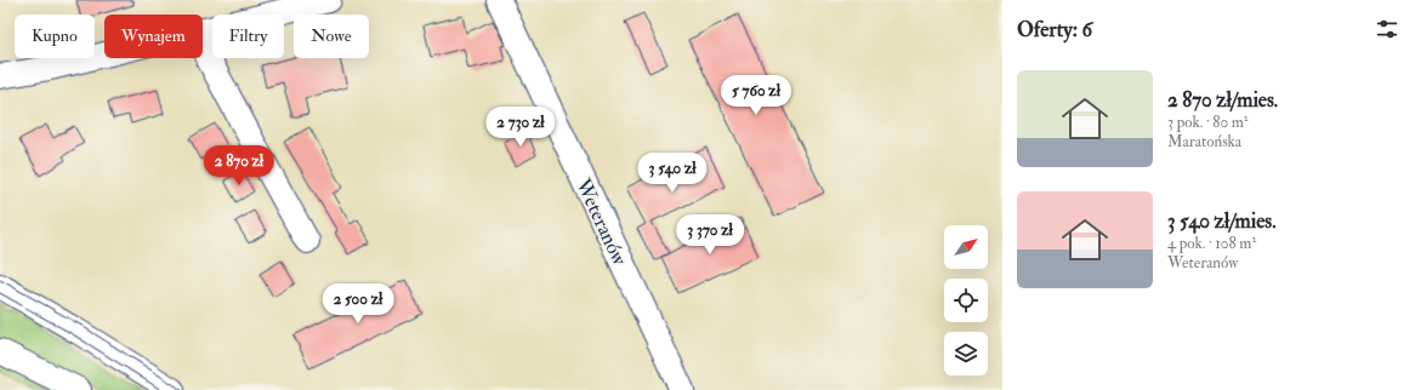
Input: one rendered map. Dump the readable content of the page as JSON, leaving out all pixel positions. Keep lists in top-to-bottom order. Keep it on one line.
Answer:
{"streets":{"street":["Weteranów"]},"north":"top right","page":{"heading":"Oferty: 6","chip":["Kupno","Wynajem","Filtry","Nowe"],"list":[{"name":"2 870 zł/mies.","note":"3 pok. · 80 m² · Maratońska"},{"name":"3 540 zł/mies.","note":"4 pok. · 108 m² · Weteranów"}],"price":["5 760 zł","2 730 zł","2 870 zł","3 540 zł","3 370 zł","2 500 zł"]}}
